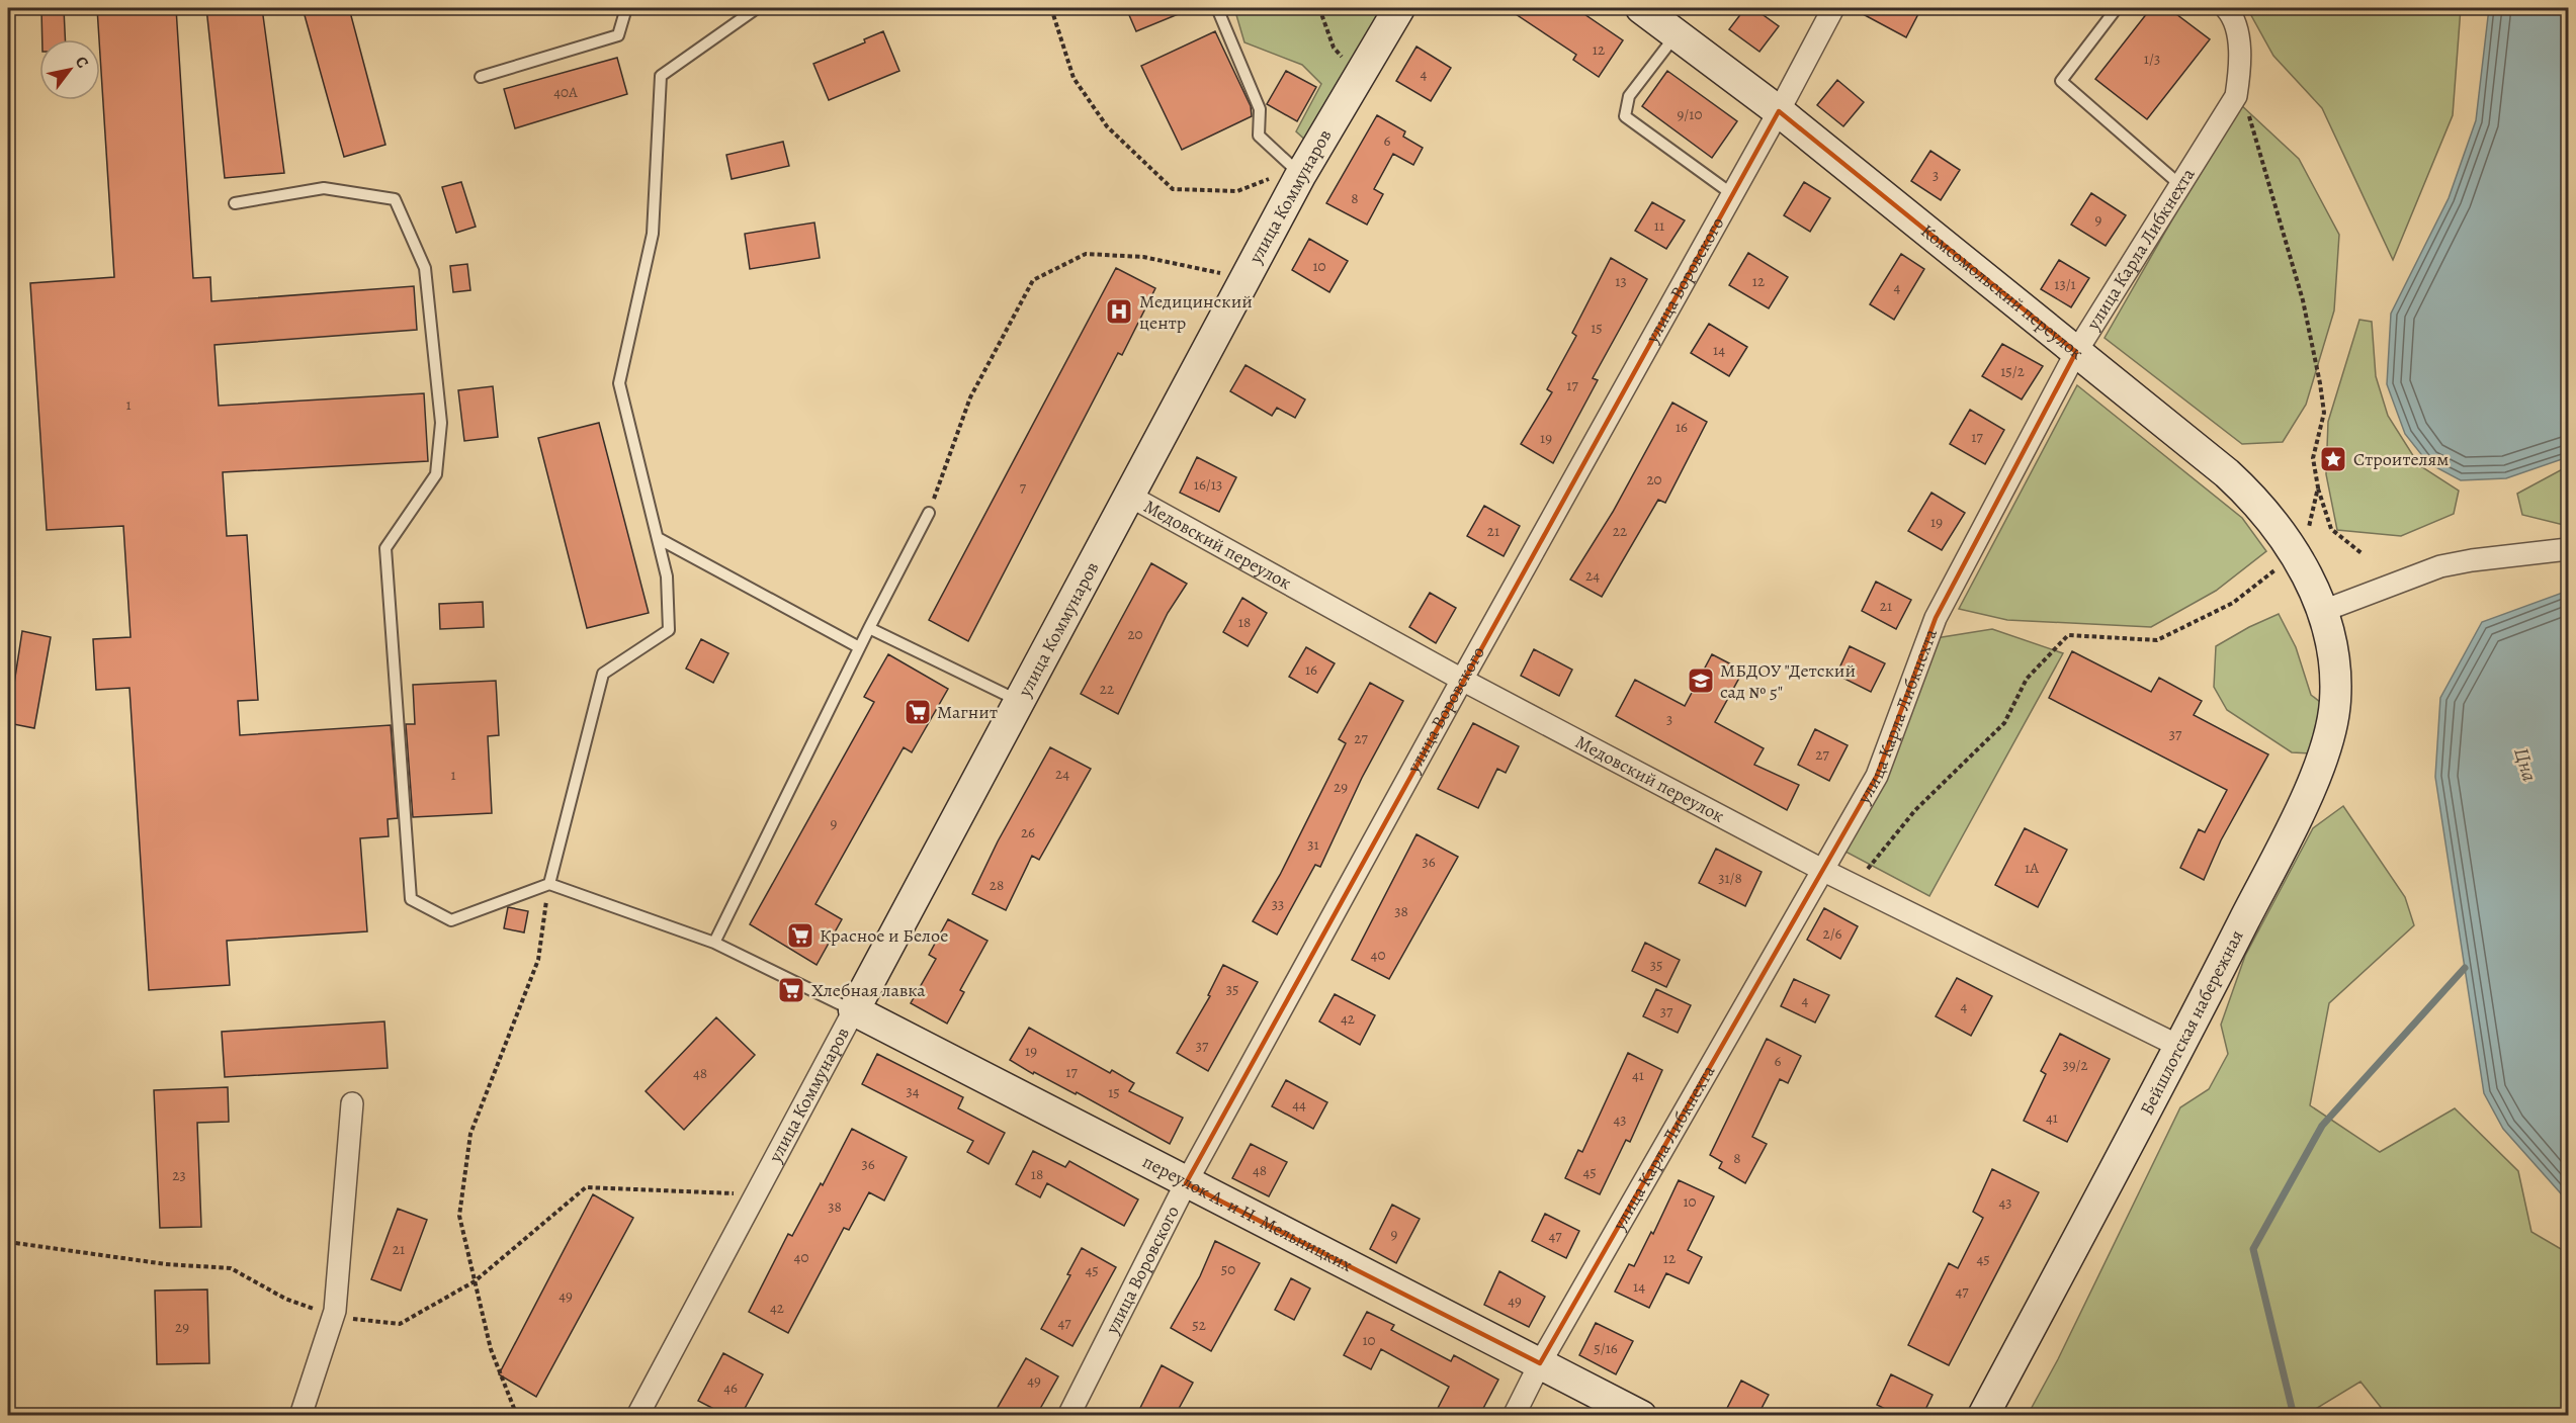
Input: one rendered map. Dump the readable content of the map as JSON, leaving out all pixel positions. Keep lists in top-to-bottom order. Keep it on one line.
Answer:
{"streets":{"street":["улица Коммунаров","улица Карла Либкнехта","улица Воровского","Комсомольский переулок","Медовский переулок","Бейшлотская набережная","переулок А. и Н. Мельницких"]},"crossings":[["улица Коммунаров","Медовский переулок"],["улица Коммунаров","переулок А. и Н. Мельницких"],["улица Карла Либкнехта","Комсомольский переулок"],["улица Карла Либкнехта","Медовский переулок"],["улица Карла Либкнехта","переулок А. и Н. Мельницких"],["улица Воровского","Комсомольский переулок"],["улица Воровского","Медовский переулок"],["улица Воровского","переулок А. и Н. Мельницких"],["Комсомольский переулок","Бейшлотская набережная"],["Медовский переулок","Бейшлотская набережная"]],"water":["Цна"],"places":{"hospital":["Медицинский центр"],"place":["Строителям"],"school or university":["МБДОУ \"Детский сад № 5\""],"supermarket":["Магнит","Красное и Белое","Хлебная лавка"]},"house_numbers":["12","1/3","4","40А","9/10","6","3","8","9","11","10","13","12","13/1","4","15","14","15/2","17","1","16","17","19","20","16/13","7","19","21","22","24","21","18","20","16","22","3","37","27","27","24","1","29","9","26","31","36","1А","31/8","28","33","38","2/6","40","35","35","4","4","37","42","37","19","6","39/2","17","48","41","34","15","44","41","43","8","36","48","45","18","23","10","43","38","9","47","21","40","12","45","50","45","14","47","49","49","42","47","52","29","10","5/16","49","46"],"north":"top right"}
